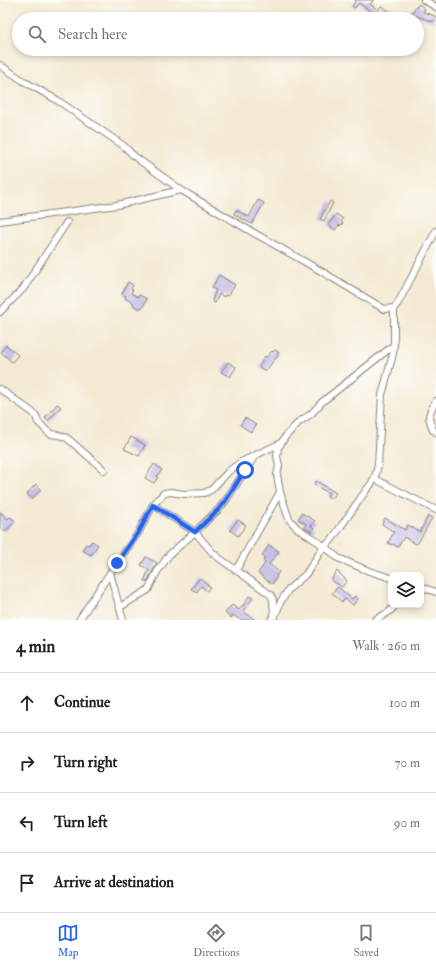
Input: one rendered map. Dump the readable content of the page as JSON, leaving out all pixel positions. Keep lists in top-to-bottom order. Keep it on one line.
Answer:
{"page":{"search":"Search here","heading":["4 min","Walk · 260 m"],"list":[["Continue","100 m"],["Turn right","70 m"],["Turn left","90 m"],"Arrive at destination"],"nav":["Map","Directions","Saved"]}}
